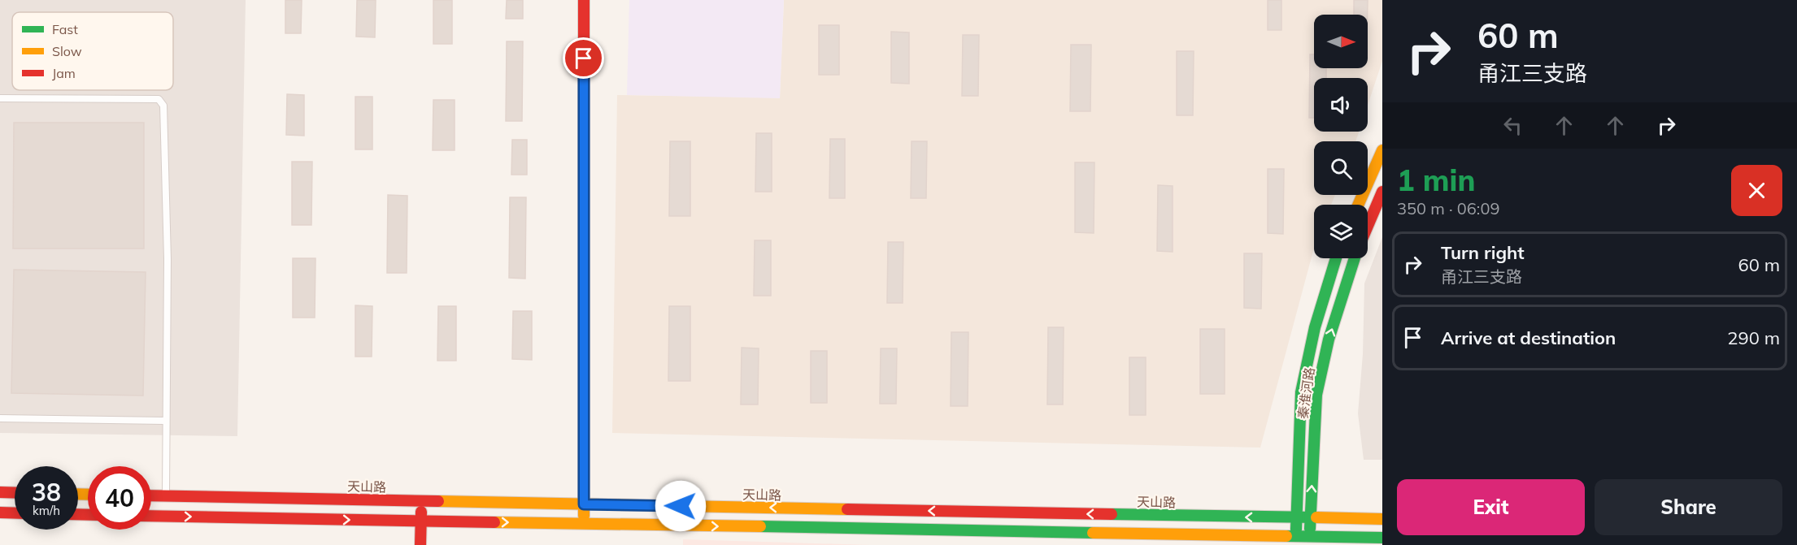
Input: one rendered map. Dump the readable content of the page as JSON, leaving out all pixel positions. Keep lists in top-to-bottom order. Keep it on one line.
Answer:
{"streets":{"street":["秦淮河路","天山路"]},"crossings":[["秦淮河路","天山路"]],"legend":["Fast","Slow","Jam"],"north":"right","page":{"turn":["60 m","甬江三支路"],"heading":["1 min","350 m · 06:09"],"list":[{"name":"Turn right","note":"甬江三支路","value":"60 m"},{"name":"Arrive at destination","value":"290 m"}],"speed":"38 km/h","limit":"40","buttons":["Exit","Share"]}}
